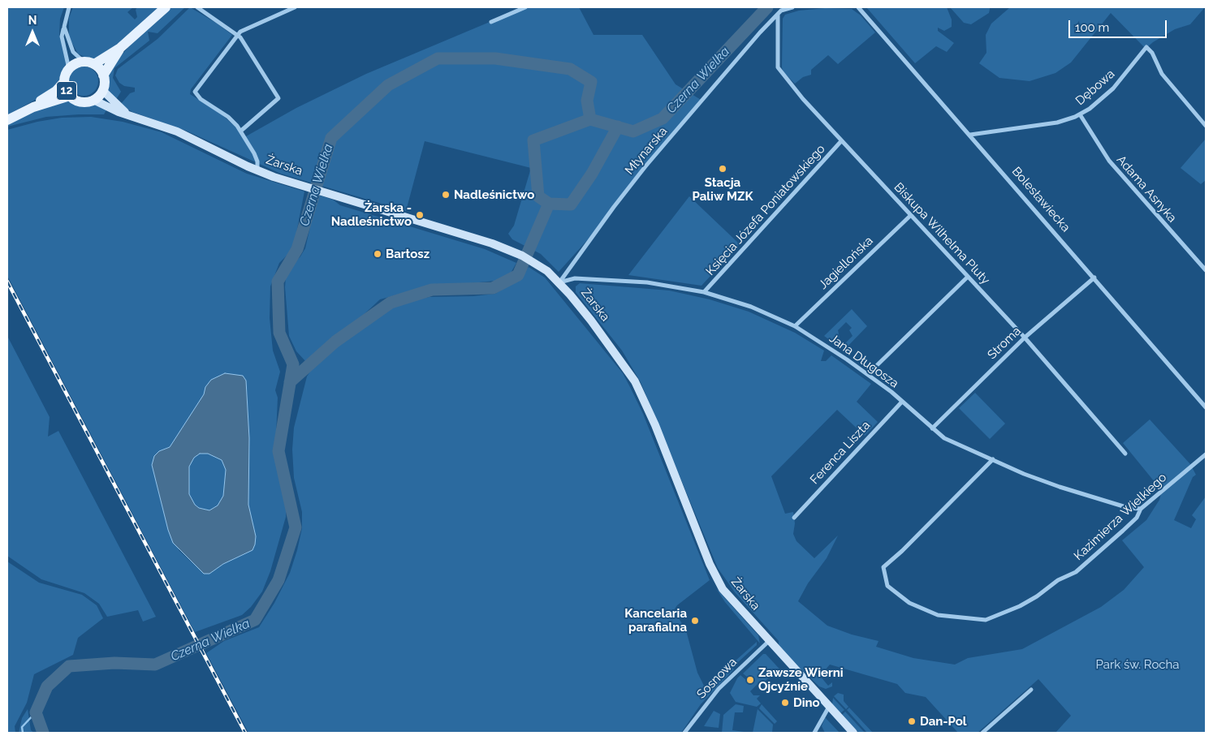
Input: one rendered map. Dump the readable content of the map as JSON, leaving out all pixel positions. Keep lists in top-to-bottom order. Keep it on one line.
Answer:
{"streets":{"main road":["12"],"street":["Dębowa","Młynarska","Żarska","Adama Asnyka","Bolesławiecka","Księcia Józefa Poniatowskiego","Biskupa Wilhelma Pluty","Jagiellońska","Stroma","Jana Długosza","Ferenca Liszta","Kazimierza Wielkiego","Sosnowa"]},"crossings":[["Dębowa","Adama Asnyka"],["Dębowa","Bolesławiecka"],["12","Żarska"],["Młynarska","Żarska"],["Młynarska","Biskupa Wilhelma Pluty"],["Młynarska","Jana Długosza"],["Żarska","Jana Długosza"],["Żarska","Sosnowa"],["Bolesławiecka","Stroma"],["Księcia Józefa Poniatowskiego","Biskupa Wilhelma Pluty"],["Księcia Józefa Poniatowskiego","Jana Długosza"],["Biskupa Wilhelma Pluty","Jagiellońska"],["Biskupa Wilhelma Pluty","Stroma"],["Jagiellońska","Jana Długosza"],["Stroma","Jana Długosza"],["Jana Długosza","Ferenca Liszta"],["Jana Długosza","Kazimierza Wielkiego"]],"water":["Czerna Wielka"],"parks":["Park św. Rocha"],"places":["Stacja Paliw MZK","Nadleśnictwo","Żarska - Nadleśnictwo","Bartosz","Kancelaria parafialna","Zawsze Wierni Ojcyźnie","Dino","Dan-Pol"],"scale_bar":"100 m","north":"top"}
